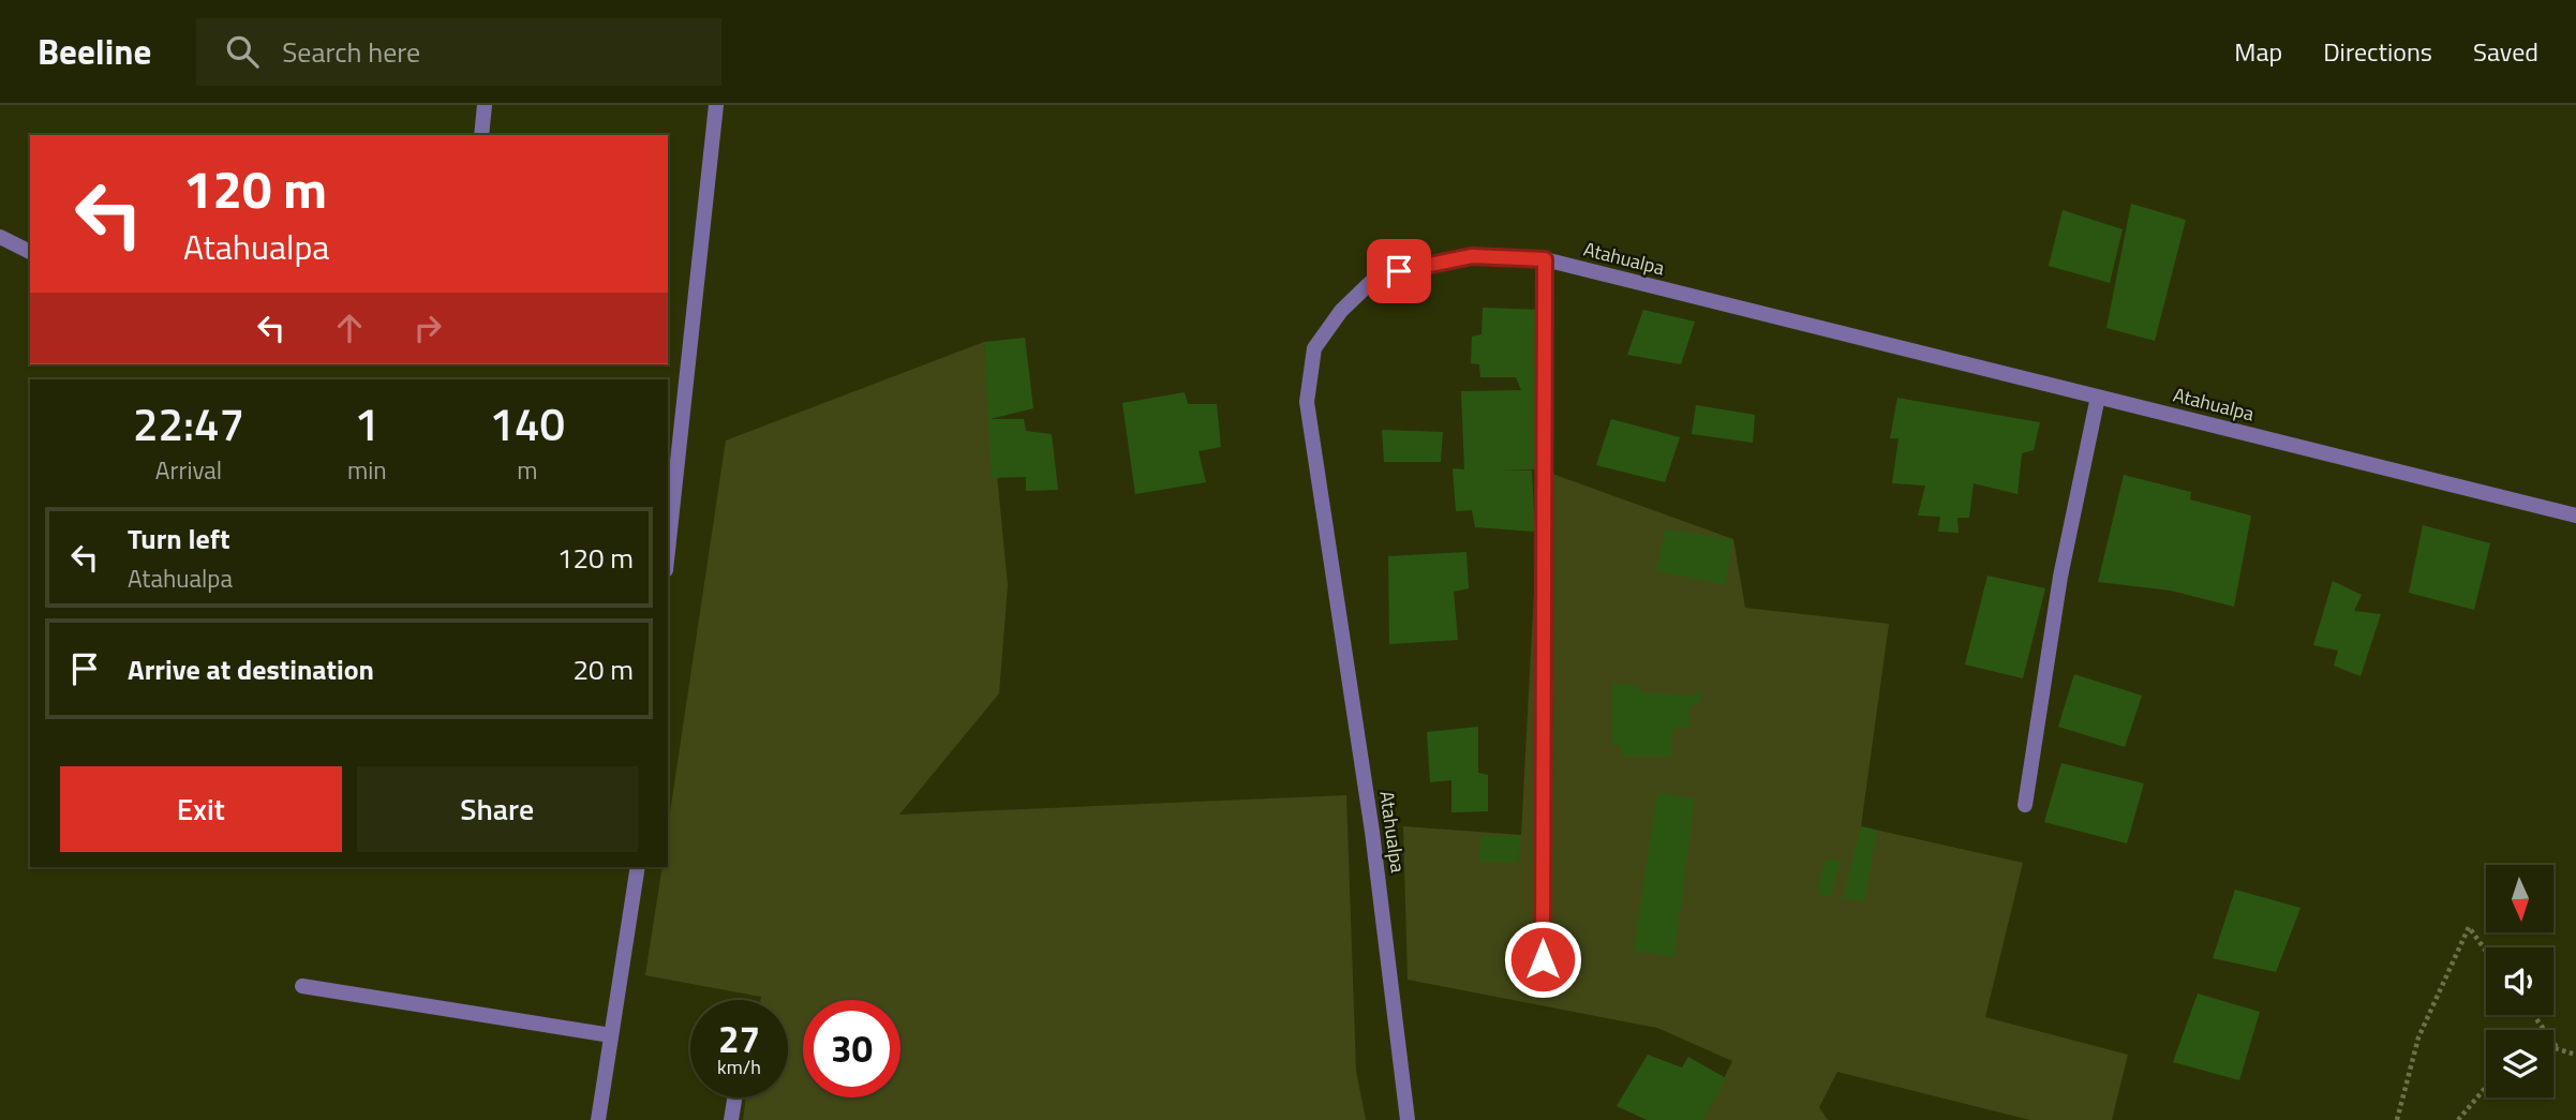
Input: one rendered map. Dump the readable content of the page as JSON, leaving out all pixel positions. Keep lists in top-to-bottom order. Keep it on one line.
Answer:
{"streets":{"street":["Atahualpa"]},"north":"bottom","page":{"header":"Beeline","search":"Search here","nav":["Map","Directions","Saved"],"turn":["120 m","Atahualpa"],"eta":["22:47","Arrival","1","min","140","m"],"list":[{"name":"Turn left","note":"Atahualpa","value":"120 m"},{"name":"Arrive at destination","value":"20 m"}],"buttons":["Exit","Share"],"speed":"27 km/h","limit":"30"}}
